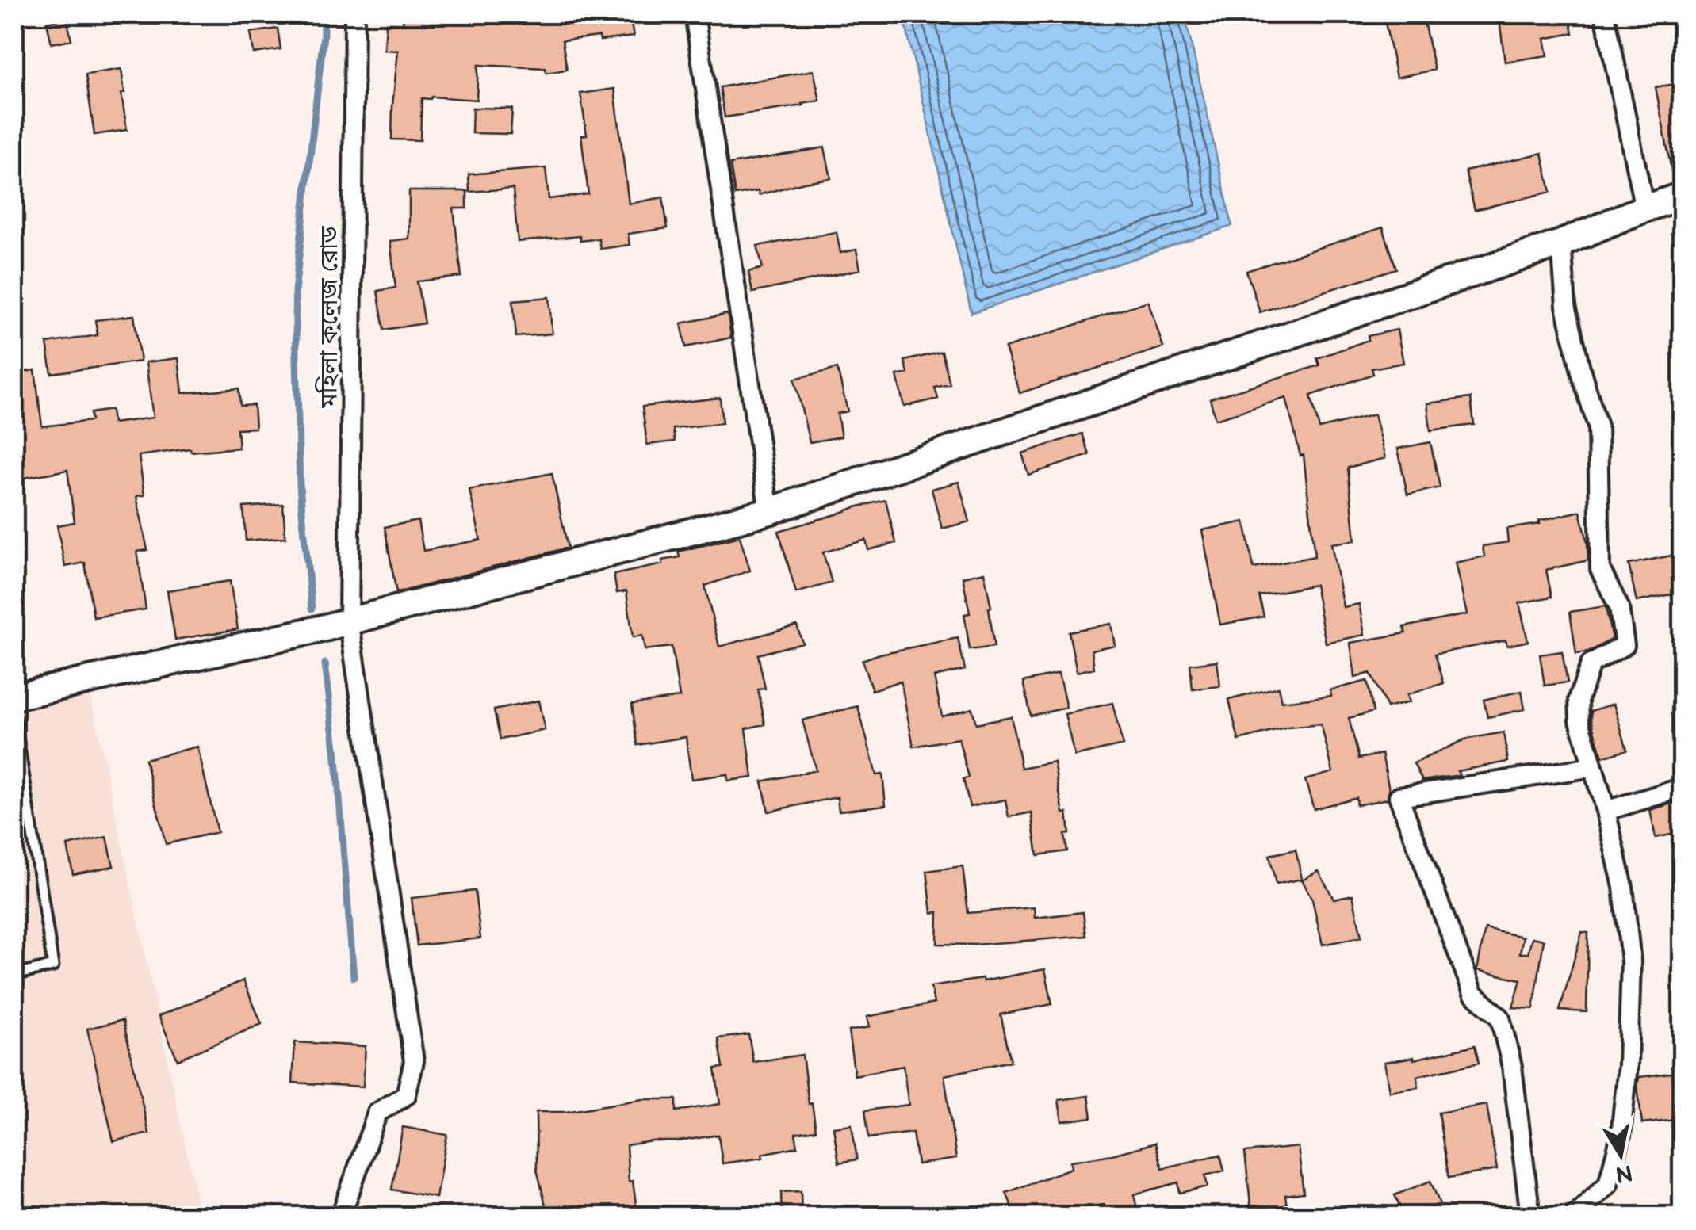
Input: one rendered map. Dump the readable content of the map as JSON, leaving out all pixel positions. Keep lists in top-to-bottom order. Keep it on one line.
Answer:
{"streets":{"street":["মহিলা কলেজ রোড"]},"north":"bottom"}
